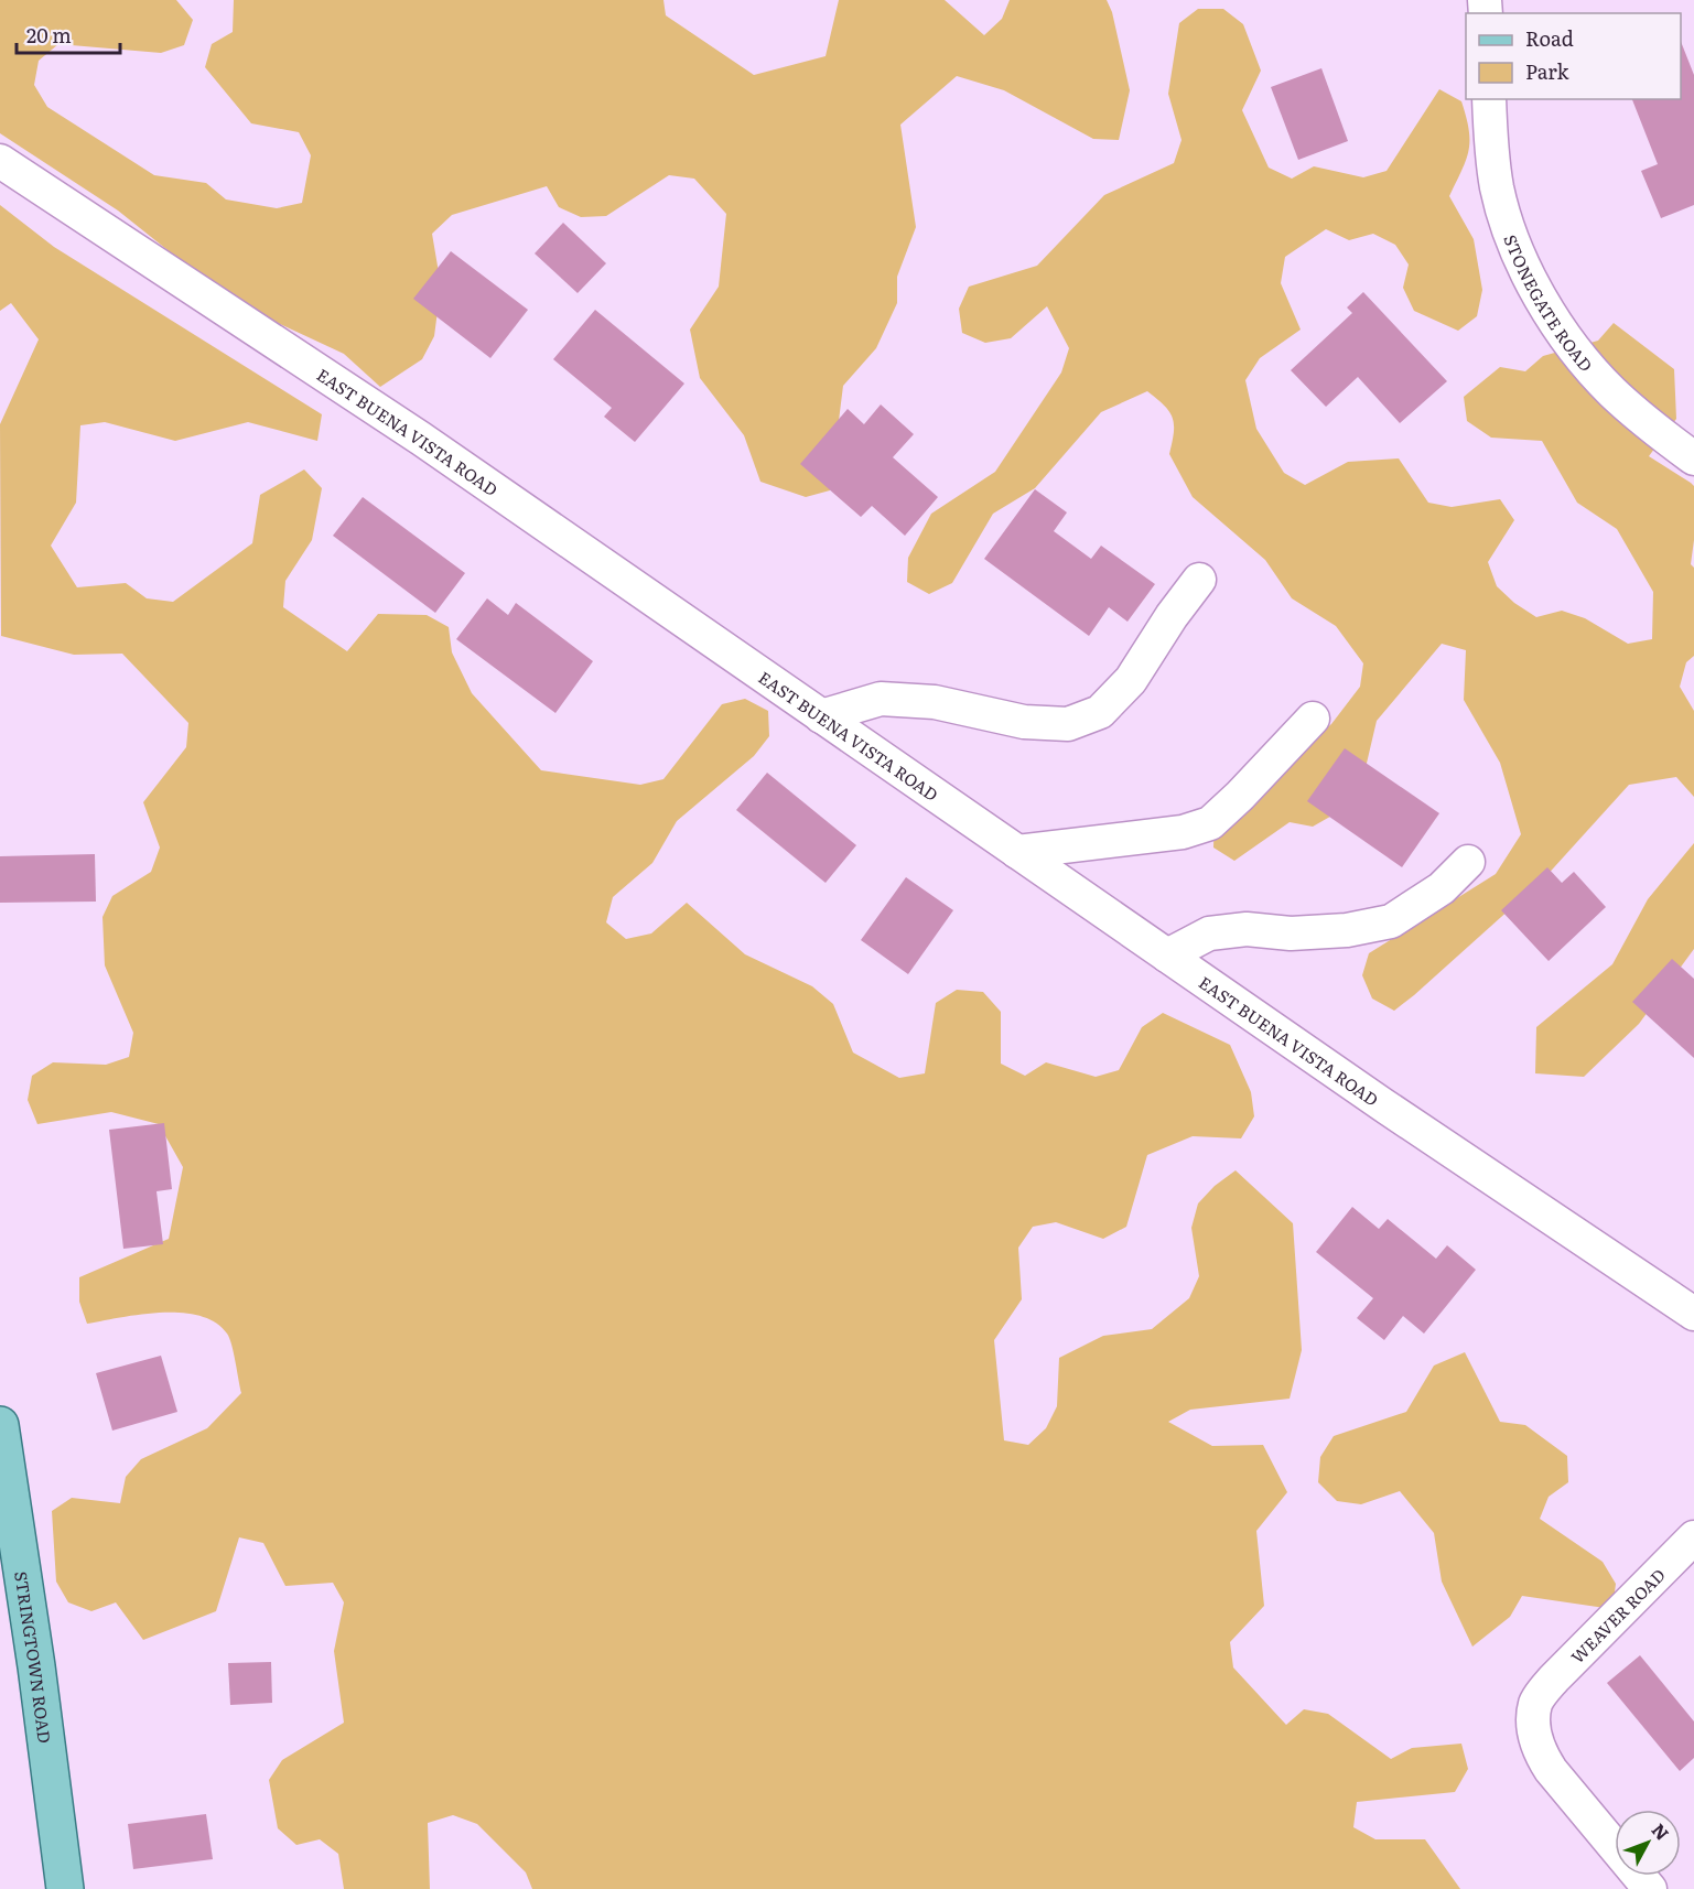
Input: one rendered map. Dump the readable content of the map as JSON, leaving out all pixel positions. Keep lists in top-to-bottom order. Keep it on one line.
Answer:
{"streets":{"main road":["STRINGTOWN ROAD"],"street":["STONEGATE ROAD","EAST BUENA VISTA ROAD","WEAVER ROAD"]},"legend":["Road","Park"],"scale_bar":"20 m","north":"top right"}
